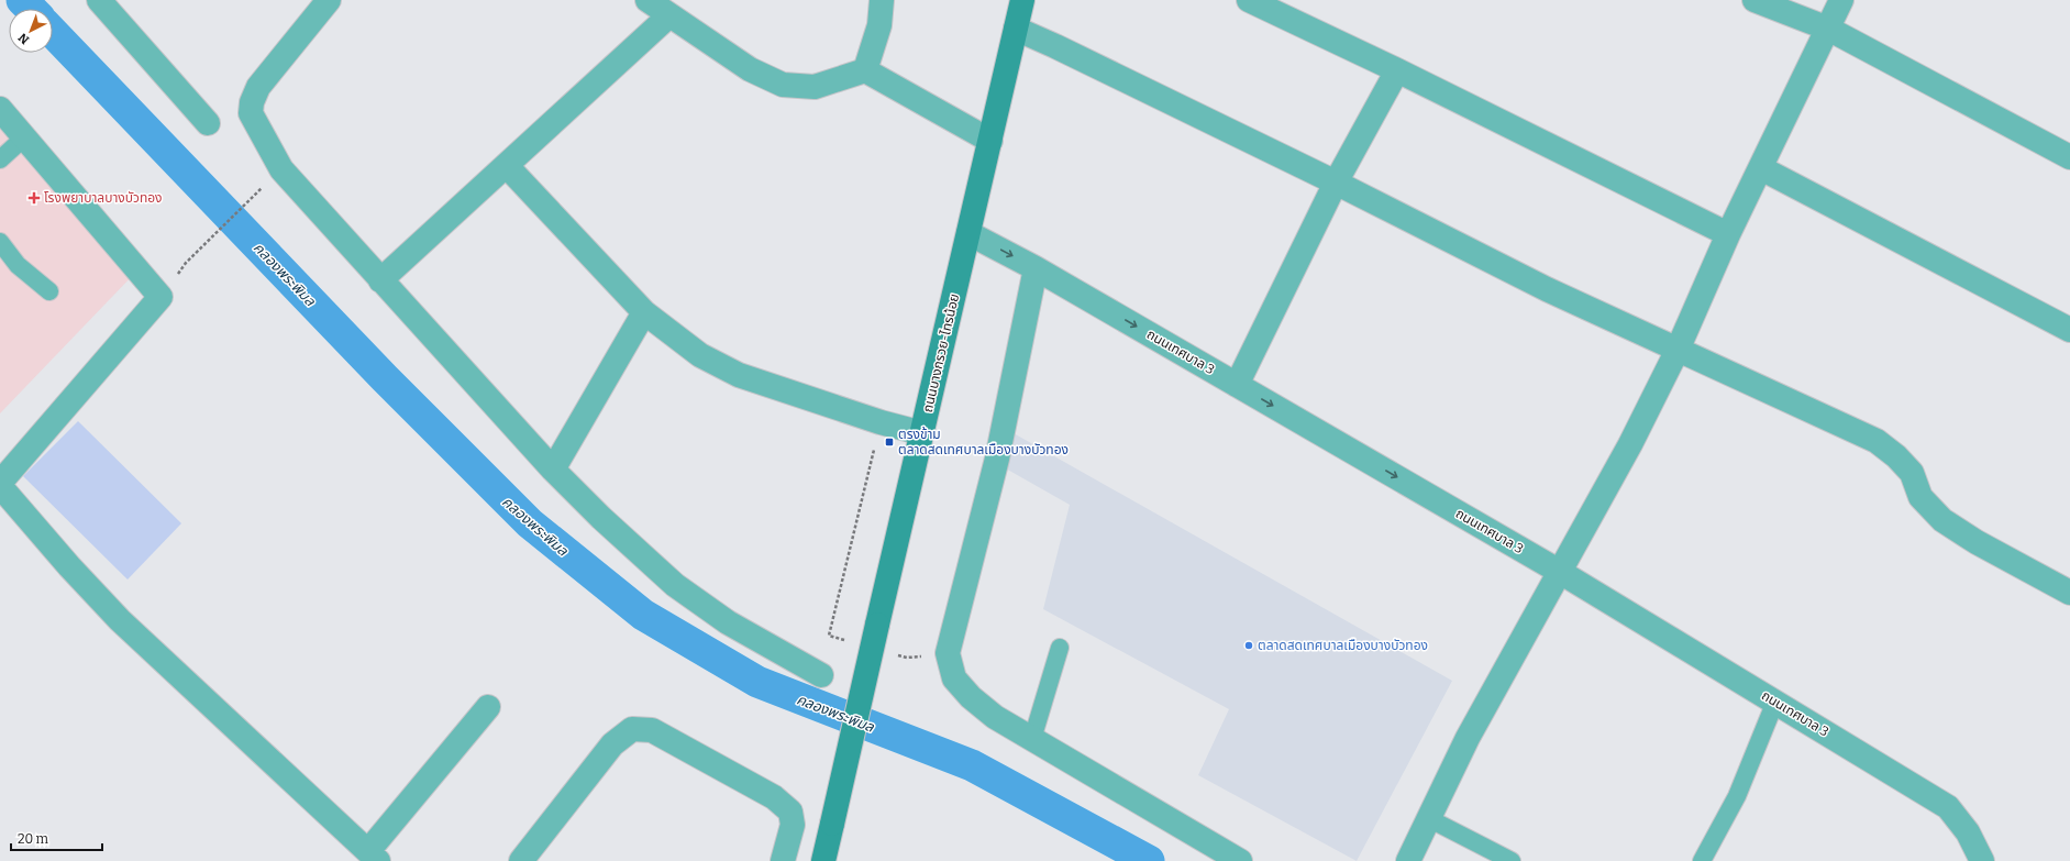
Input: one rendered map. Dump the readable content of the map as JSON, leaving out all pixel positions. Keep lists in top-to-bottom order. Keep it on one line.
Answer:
{"streets":{"main road":["ถนนบางกรวย-ไทรน้อย"],"street":["ถนนเทศบาล 3"]},"crossings":[["ถนนเทศบาล 3","ถนนบางกรวย-ไทรน้อย"]],"water":["คลองพระพิมล"],"places":{"health":["โรงพยาบาลบางบัวทอง"],"transit":["ตรงข้าม ตลาดสดเทศบาลเมืองบางบัวทอง"],"other":["ตลาดสดเทศบาลเมืองบางบัวทอง"]},"scale_bar":"20 m","north":"bottom left"}
